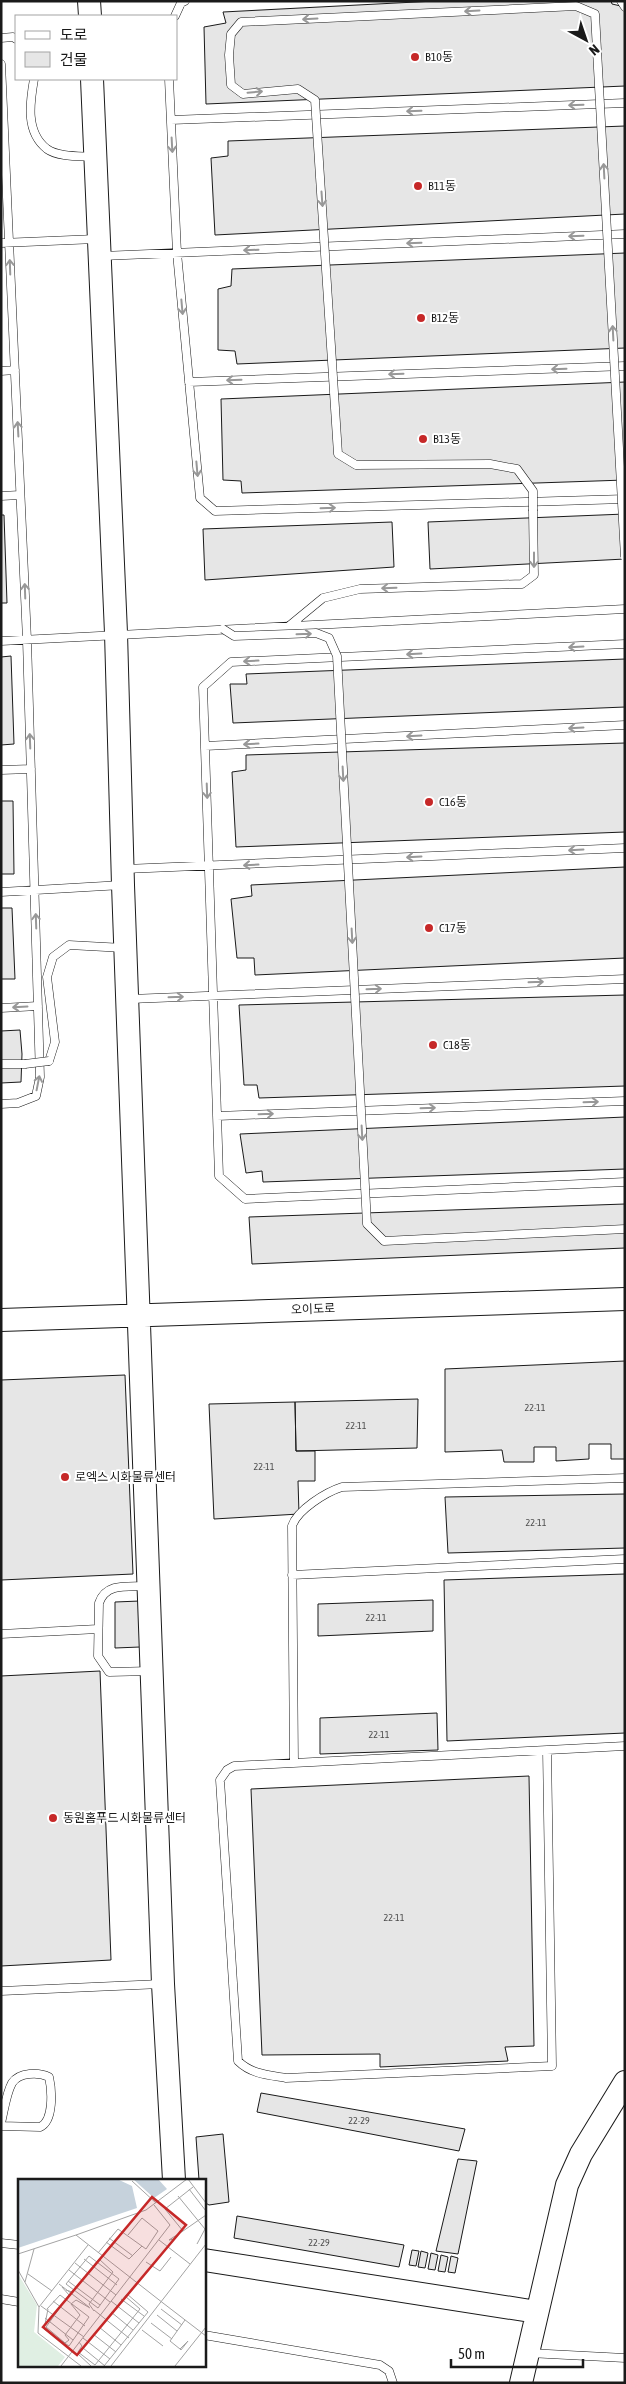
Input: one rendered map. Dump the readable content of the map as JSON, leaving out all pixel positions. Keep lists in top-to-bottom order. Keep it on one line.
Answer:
{"streets":{"street":["오이도로"]},"places":["B10동","B11동","B12동","B13동","C16동","C17동","C18동","로엑스 시화물류센터","동원홈푸드 시화물류센터"],"house_numbers":["22-11","22-11","22-11","22-11","22-11","22-11","22-11","22-29","22-29"],"legend":["도로","건물"],"scale_bar":"50 m","north":"bottom right"}
